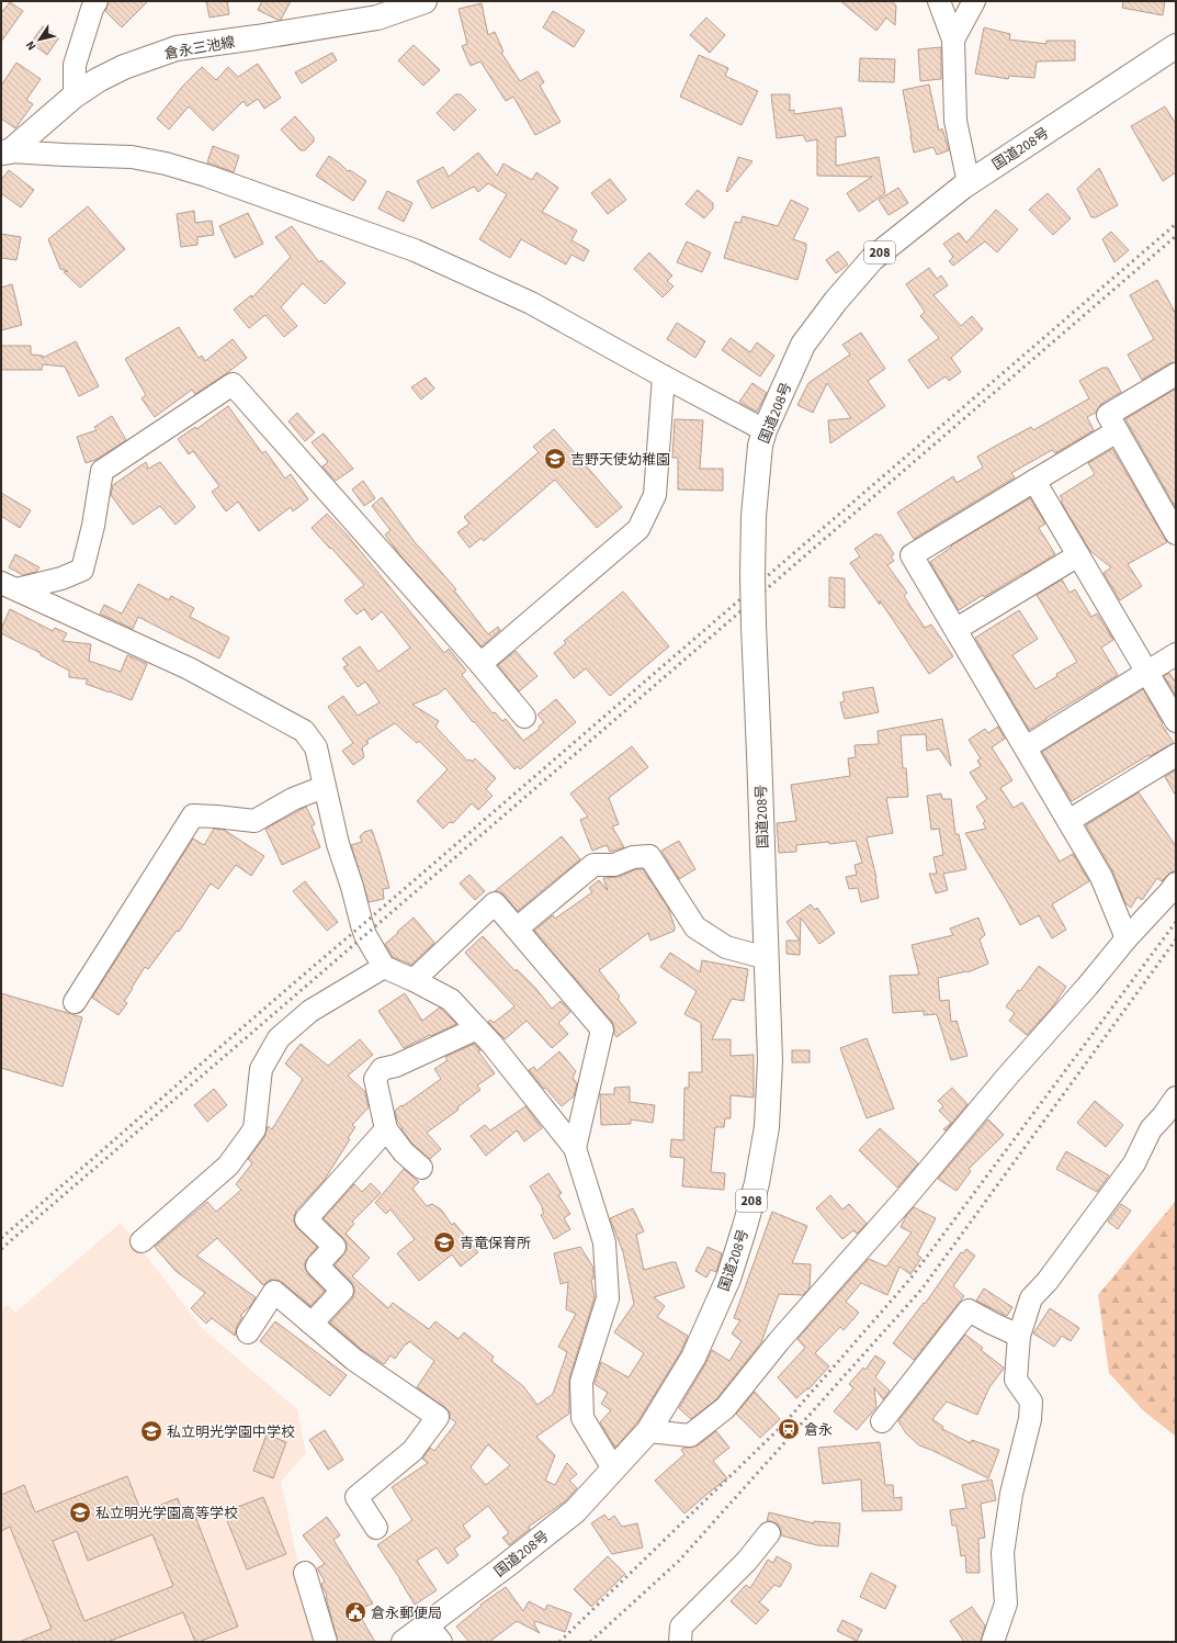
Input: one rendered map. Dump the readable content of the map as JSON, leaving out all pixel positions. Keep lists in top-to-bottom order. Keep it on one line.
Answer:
{"streets":{"main road":["倉永三池線","国道208号","208"]},"places":{"school or university":["吉野天使幼稚園","青竜保育所","私立明光学園中学校","私立明光学園高等学校"],"station":["倉永"],"public building":["倉永郵便局"]},"north":"bottom left"}
